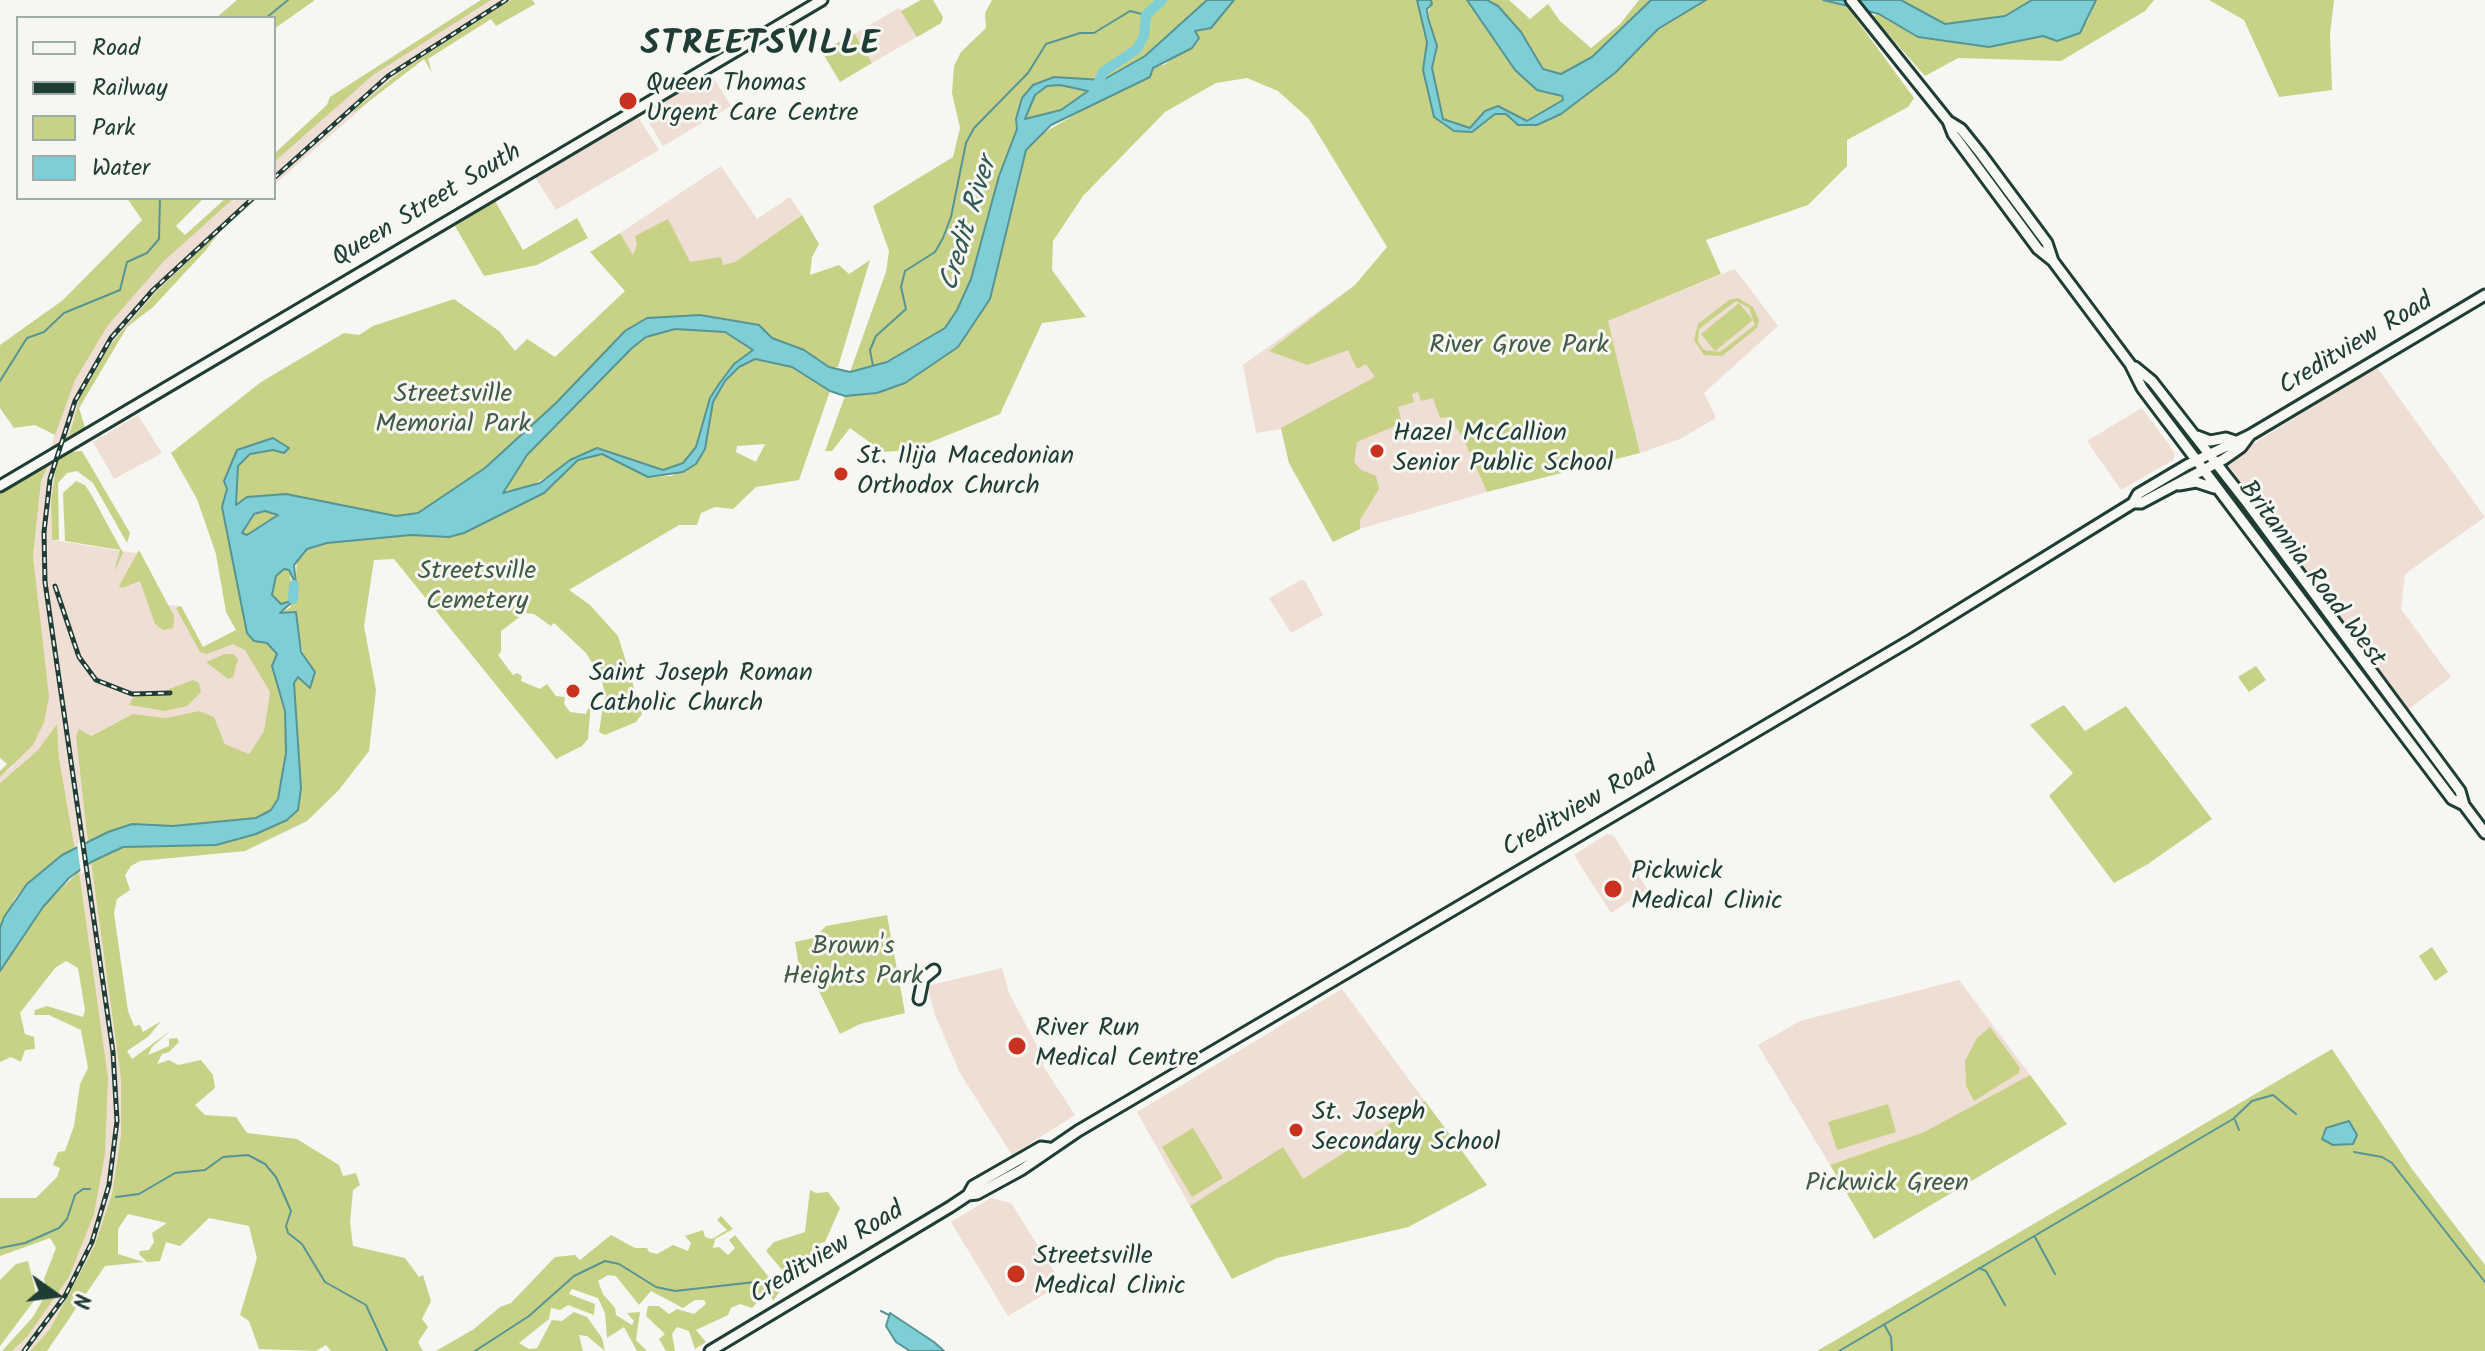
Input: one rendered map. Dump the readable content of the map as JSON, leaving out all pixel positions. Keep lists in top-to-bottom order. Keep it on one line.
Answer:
{"streets":{"main road":["Queen Street South","Creditview Road","Britannia Road West"]},"crossings":[["Creditview Road","Britannia Road West"]],"districts":["STREETSVILLE"],"water":["Credit River"],"parks":["River Grove Park","Streetsville Memorial Park","Streetsville Cemetery","Brown's Heights Park","Pickwick Green"],"places":["Queen Thomas Urgent Care Centre","Hazel McCallion Senior Public School","St. Ilija Macedonian Orthodox Church","Saint Joseph Roman Catholic Church","Pickwick Medical Clinic","River Run Medical Centre","St. Joseph Secondary School","Streetsville Medical Clinic"],"legend":["Road","Railway","Park","Water"],"north":"right"}
